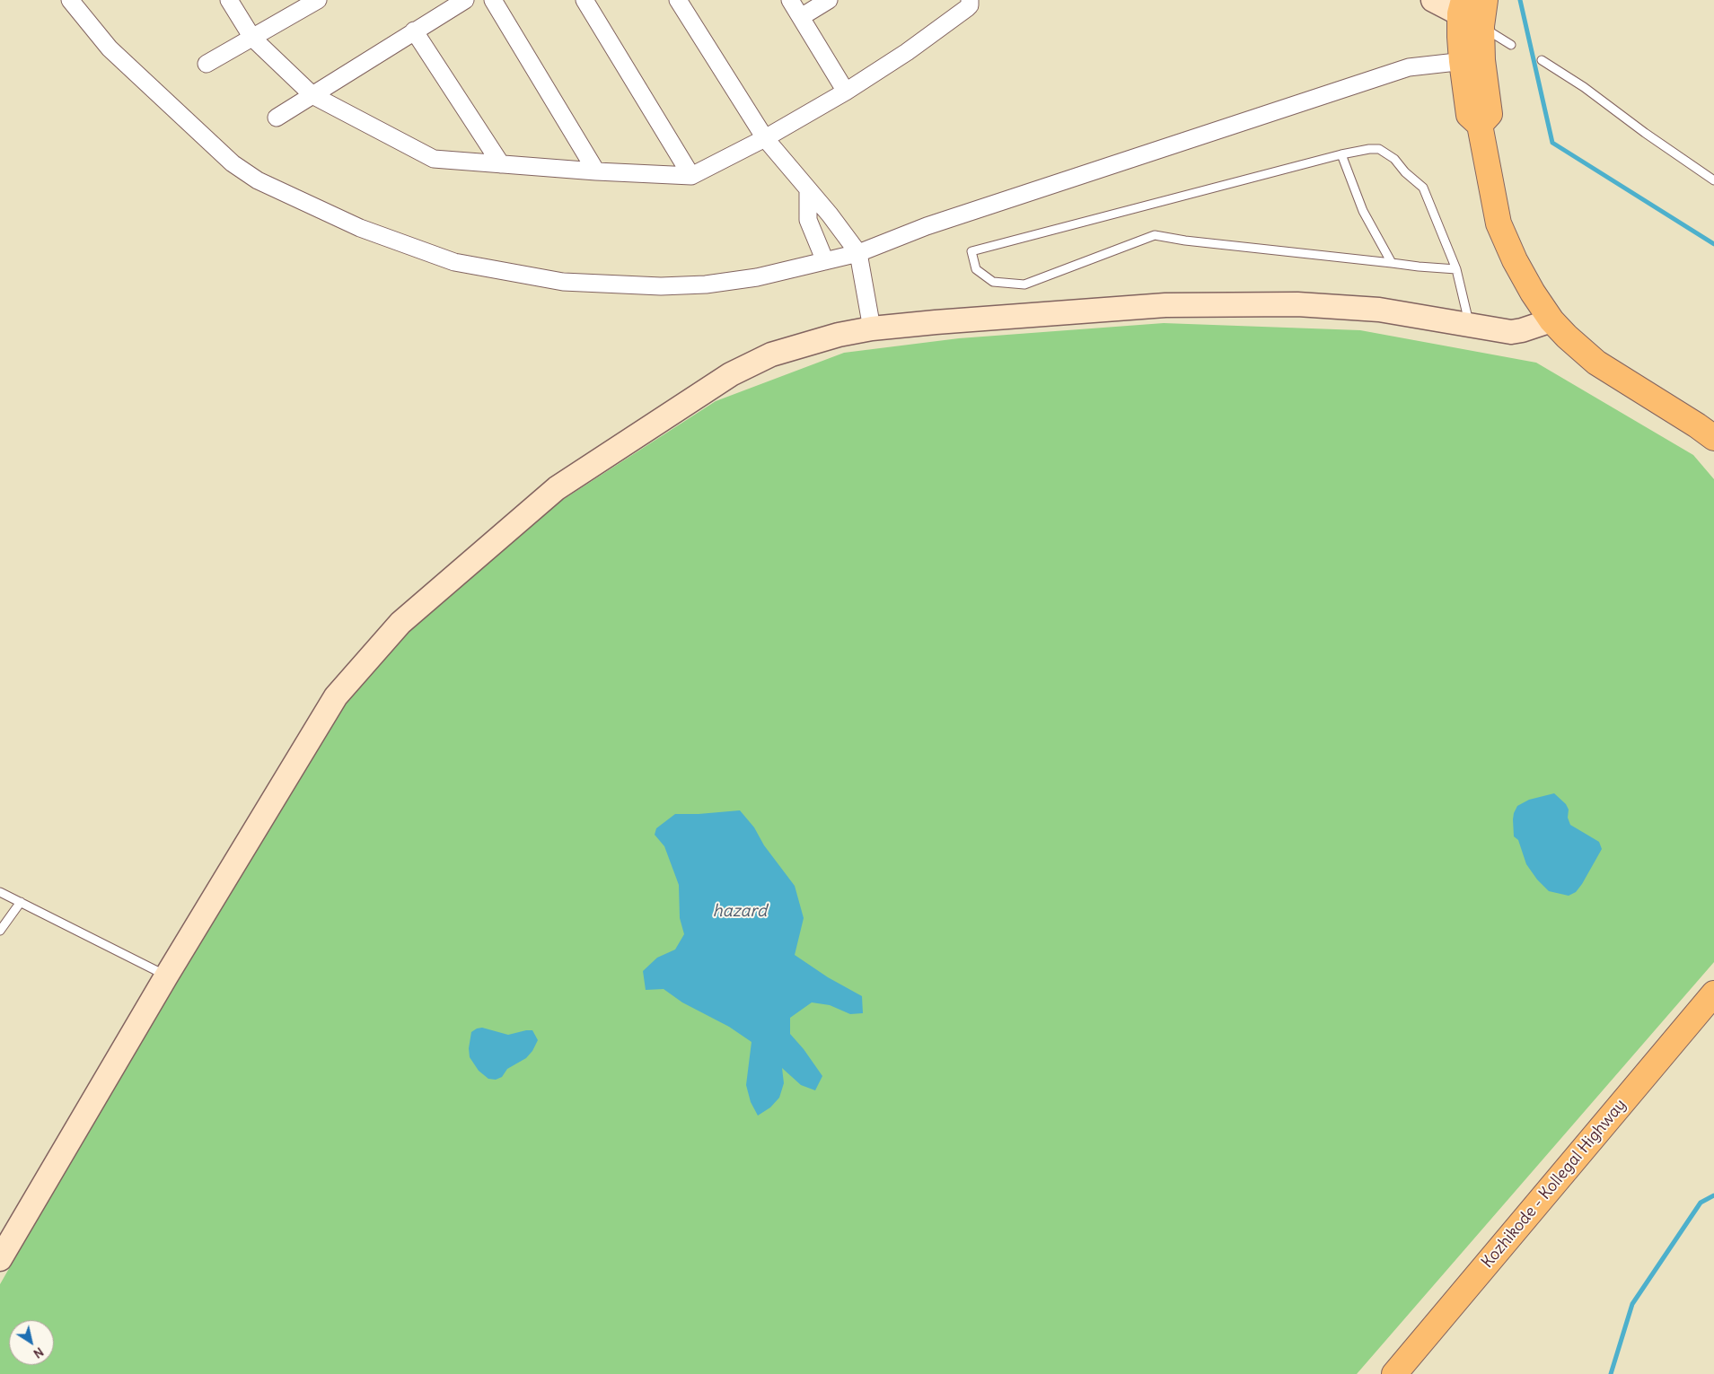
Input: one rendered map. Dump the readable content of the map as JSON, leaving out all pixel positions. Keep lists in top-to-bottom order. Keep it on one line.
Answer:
{"streets":{"main road":["Kozhikode - Kollegal Highway"]},"water":["hazard"],"north":"bottom right"}
